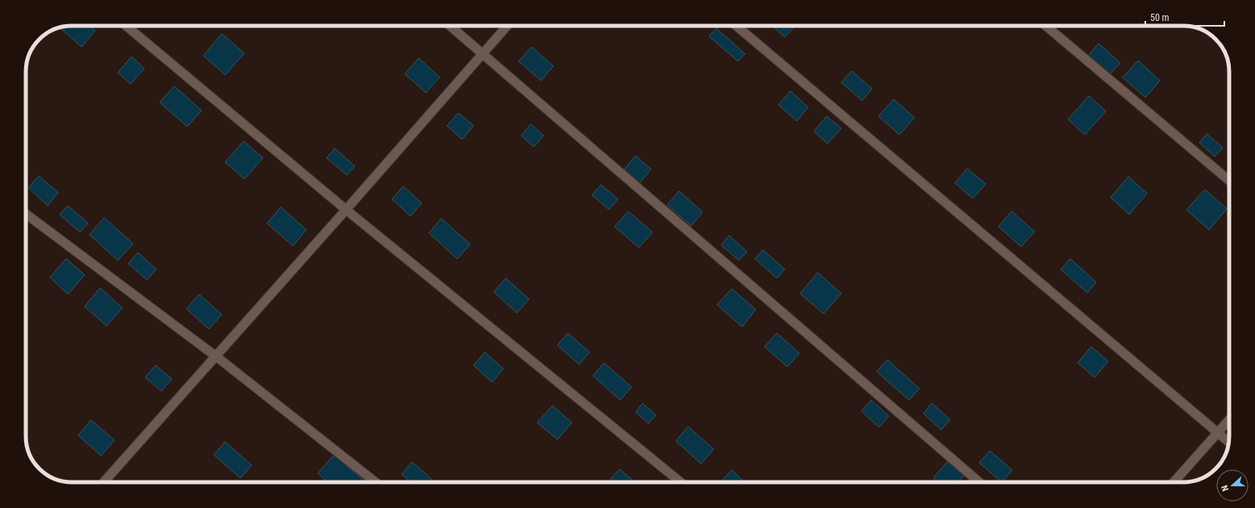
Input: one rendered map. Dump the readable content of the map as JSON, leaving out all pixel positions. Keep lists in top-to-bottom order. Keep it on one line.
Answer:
{"scale_bar":"50 m","north":"left"}
